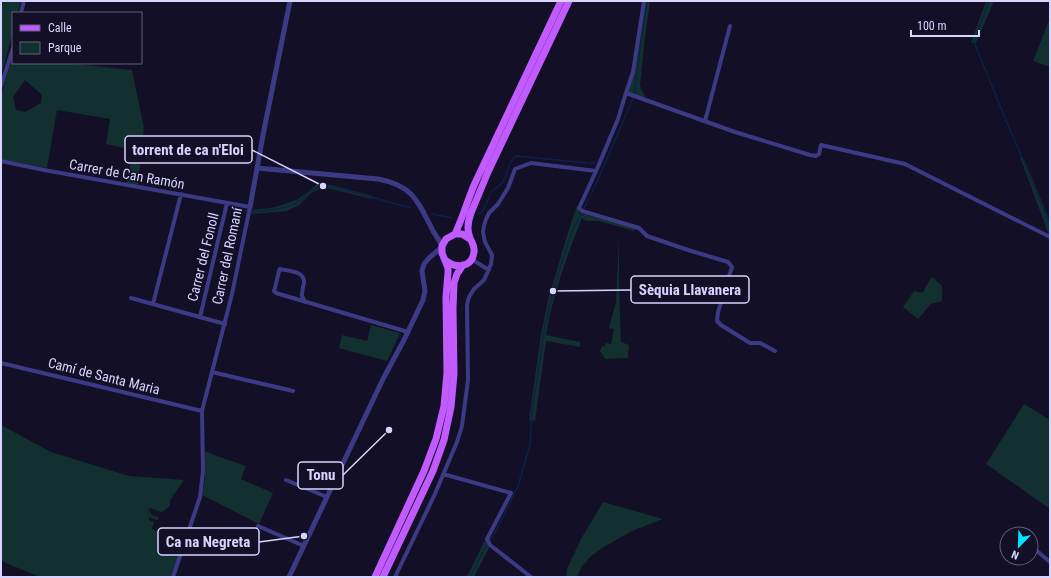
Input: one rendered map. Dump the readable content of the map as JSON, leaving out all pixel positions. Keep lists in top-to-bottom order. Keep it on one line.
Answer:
{"streets":{"street":["Carrer de Can Ramón","Carrer del Romaní","Carrer del Fonoll","Camí de Santa Maria"]},"crossings":[["Carrer de Can Ramón","Carrer del Romaní"],["Carrer de Can Ramón","Carrer del Fonoll"],["Carrer del Romaní","Camí de Santa Maria"]],"places":["torrent de ca n'Eloi","Sèquia Llavanera","Tonu","Ca na Negreta"],"legend":["Calle","Parque"],"scale_bar":"100 m","north":"bottom left"}
